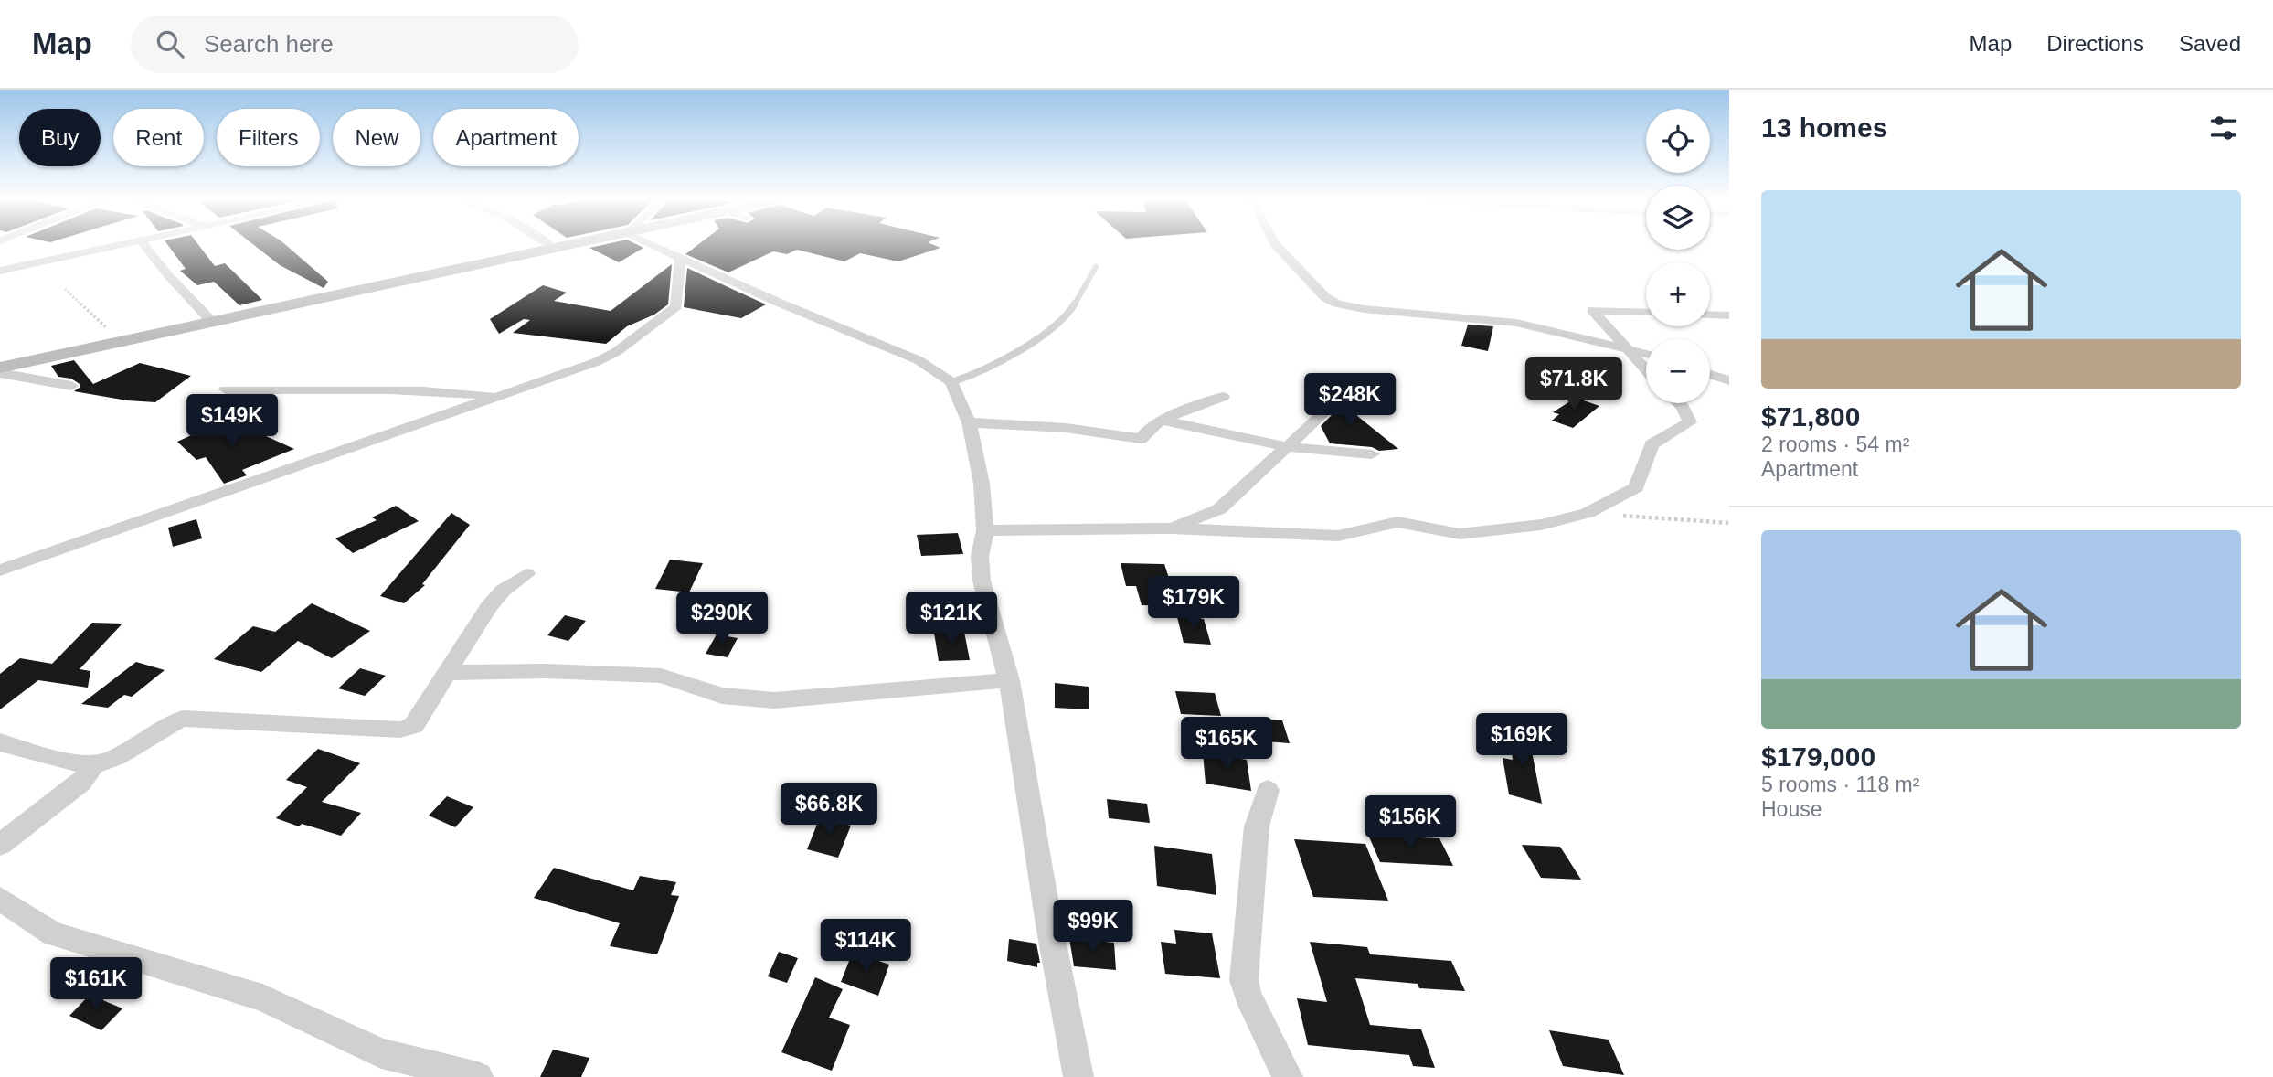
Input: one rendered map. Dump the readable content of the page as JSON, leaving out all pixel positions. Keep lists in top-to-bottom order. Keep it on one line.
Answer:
{"page":{"header":"Map","search":"Search here","nav":["Map","Directions","Saved"],"heading":"13 homes","map_buttons":["+","−"],"chip":["Buy","Rent","Filters","New","Apartment"],"list":[{"name":"$71,800","note":"2 rooms · 54 m² · Apartment"},{"name":"$179,000","note":"5 rooms · 118 m² · House"}],"price":["$71.8K","$248K","$149K","$179K","$290K","$121K","$169K","$165K","$66.8K","$156K","$99K","$114K","$161K"]}}
